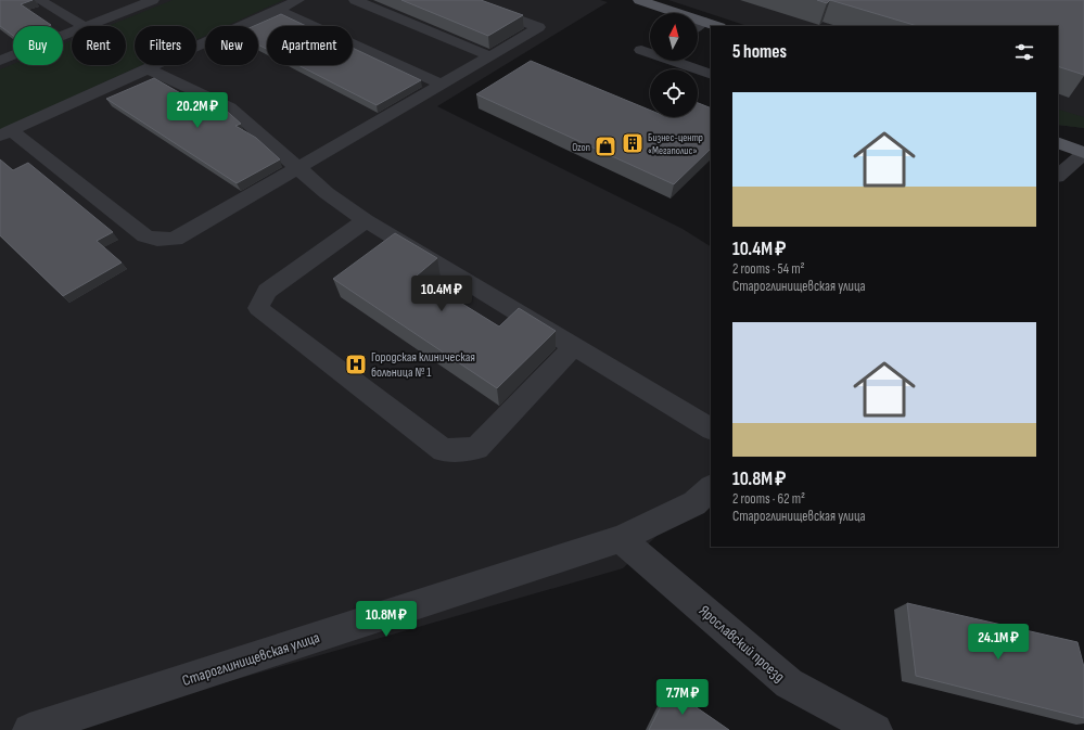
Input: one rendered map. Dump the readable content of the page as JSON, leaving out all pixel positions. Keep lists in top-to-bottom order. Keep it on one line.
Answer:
{"streets":{"street":["Ярославский проезд","Староглинищевская улица"]},"crossings":[["Ярославский проезд","Староглинищевская улица"]],"places":{"building":["Бизнес-центр «Мегаполис»"],"shop":["Ozon"],"hospital":["Городская клиническая больница № 1"]},"north":"top","page":{"chip":["Buy","Rent","Filters","New","Apartment"],"heading":"5 homes","list":[{"name":"10.4M ₽","note":"2 rooms · 54 m² · Староглинищевская улица"},{"name":"10.8M ₽","note":"2 rooms · 62 m² · Староглинищевская улица"}],"price":["20.2M ₽","10.4M ₽","10.8M ₽","24.1M ₽","7.7M ₽"]}}
